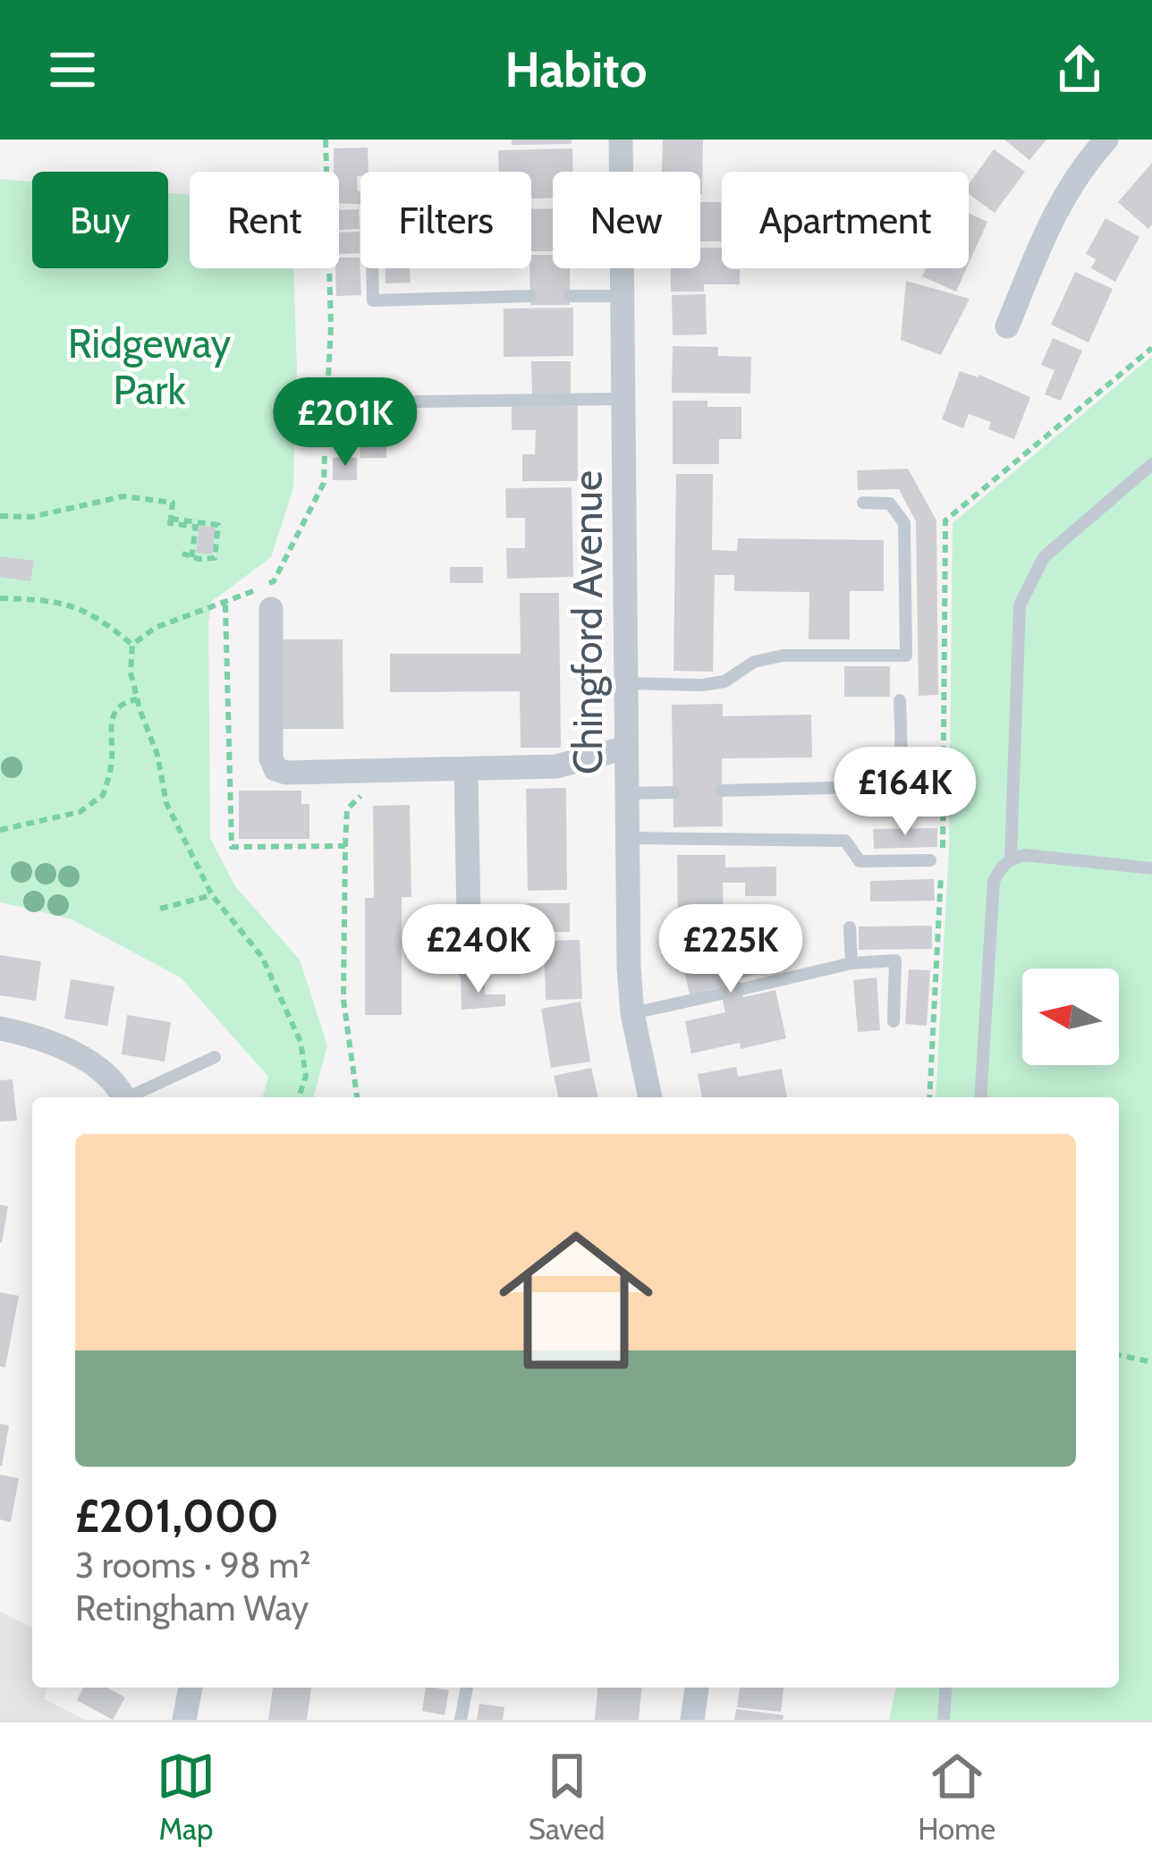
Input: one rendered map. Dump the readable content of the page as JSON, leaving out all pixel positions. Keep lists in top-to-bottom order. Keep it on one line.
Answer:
{"streets":{"street":["Chingford Avenue"]},"parks":["Ridgeway Park"],"north":"left","page":{"header":"Habito","chip":["Buy","Rent","Filters","New","Apartment"],"price":["£201K","£164K","£240K","£225K"],"list":[{"name":"£201,000","note":"3 rooms · 98 m² · Retingham Way"}],"tabs":["Map","Saved","Home"]}}
